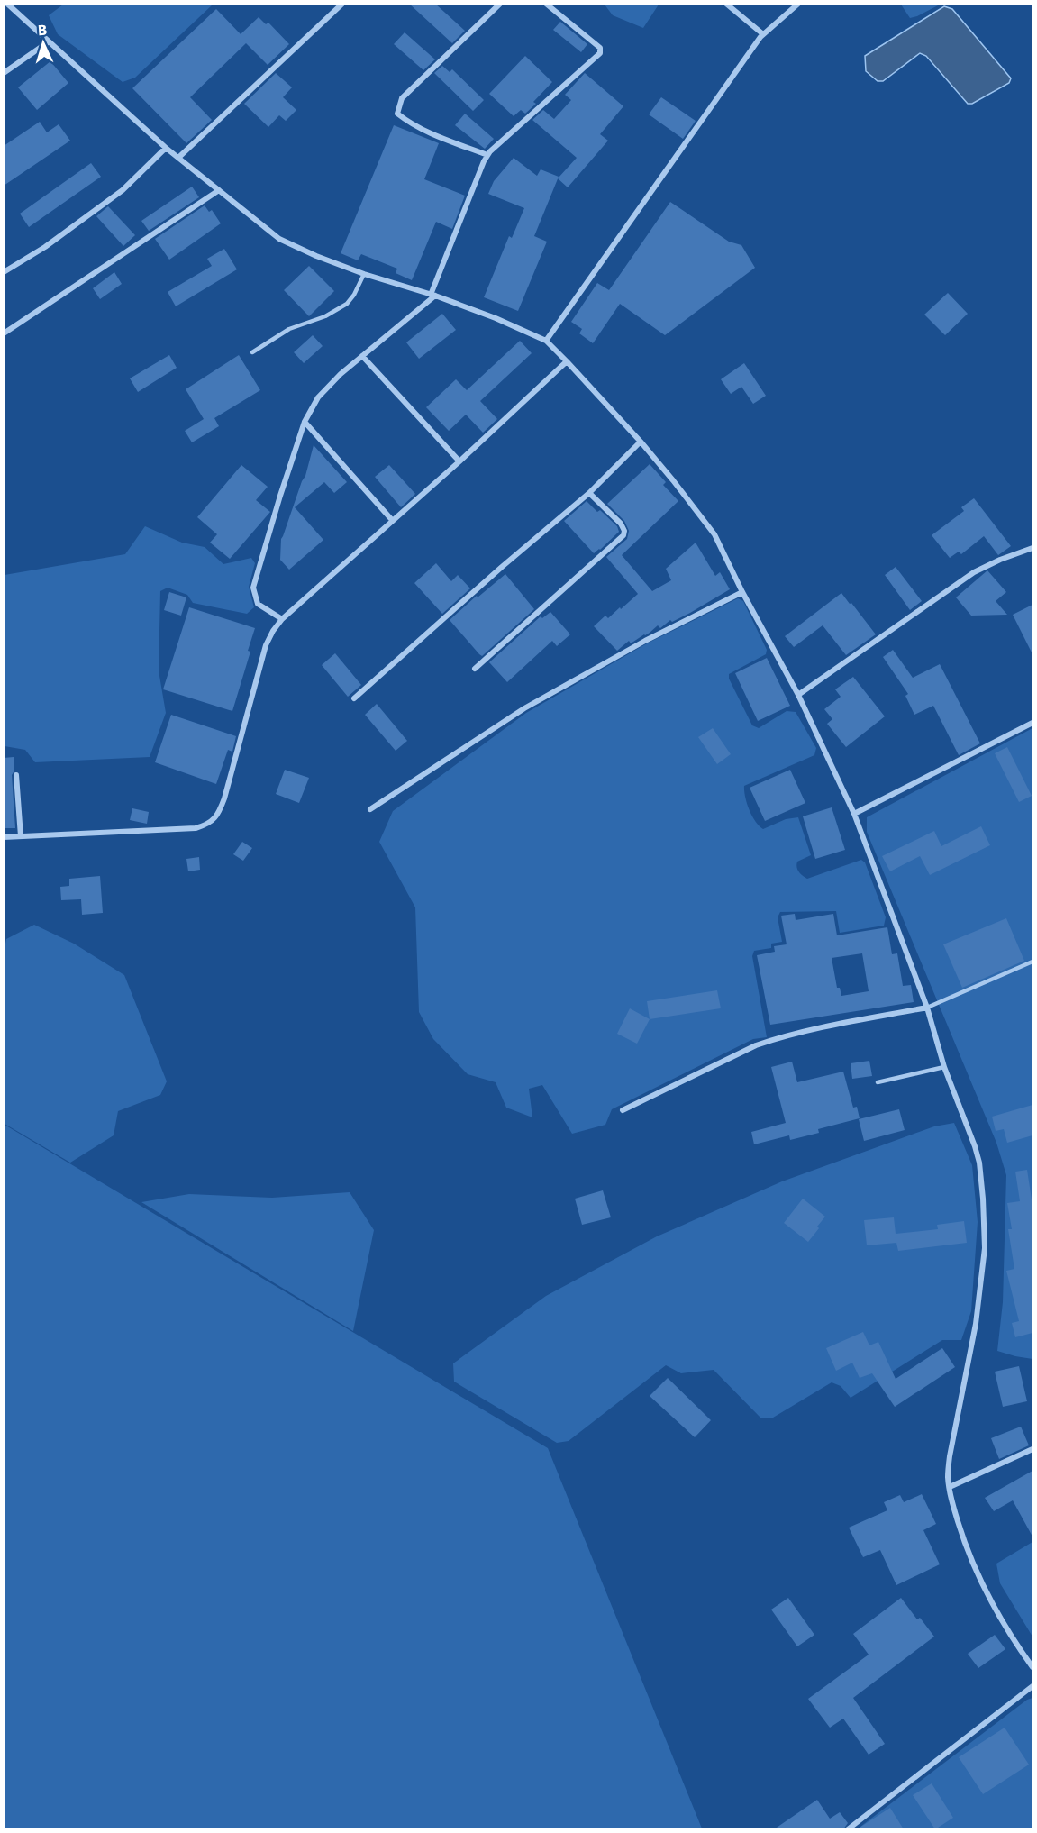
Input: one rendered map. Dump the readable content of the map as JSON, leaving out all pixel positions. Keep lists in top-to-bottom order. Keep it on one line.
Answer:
{"north":"top"}
